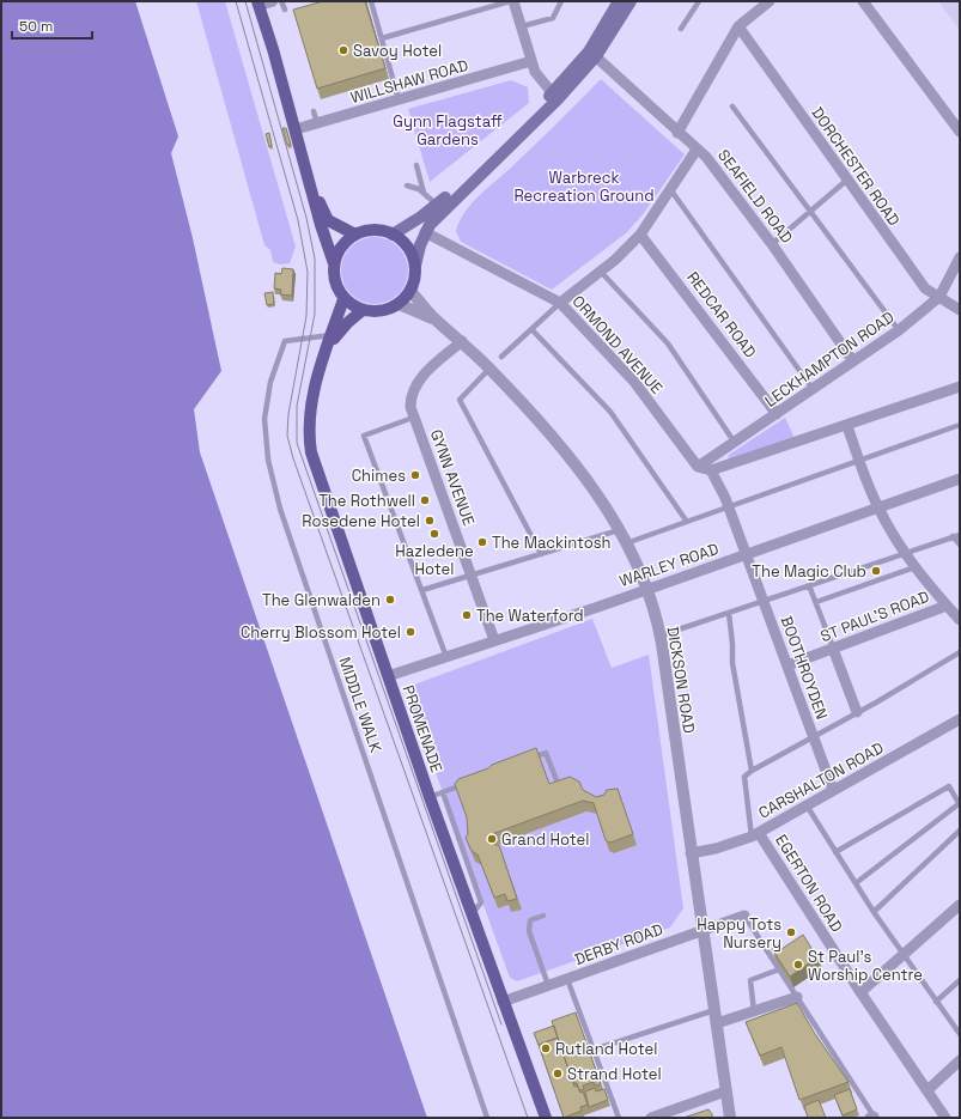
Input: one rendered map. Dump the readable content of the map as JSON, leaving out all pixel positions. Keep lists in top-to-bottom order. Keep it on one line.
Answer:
{"streets":{"main road":["PROMENADE"],"street":["WILLSHAW ROAD","DORCHESTER ROAD","SEAFIELD ROAD","REDCAR ROAD","ORMOND AVENUE","LECKHAMPTON ROAD","GYNN AVENUE","WARLEY ROAD","ST PAUL'S ROAD","BOOTHROYDEN","DICKSON ROAD","CARSHALTON ROAD","EGERTON ROAD","DERBY ROAD"],"lane":["MIDDLE WALK"]},"crossings":[["DORCHESTER ROAD","LECKHAMPTON ROAD"],["SEAFIELD ROAD","LECKHAMPTON ROAD"],["REDCAR ROAD","LECKHAMPTON ROAD"],["ORMOND AVENUE","LECKHAMPTON ROAD"],["GYNN AVENUE","WARLEY ROAD"],["GYNN AVENUE","DICKSON ROAD"],["WARLEY ROAD","BOOTHROYDEN"],["WARLEY ROAD","DICKSON ROAD"],["WARLEY ROAD","PROMENADE"],["ST PAUL'S ROAD","BOOTHROYDEN"],["BOOTHROYDEN","CARSHALTON ROAD"],["DICKSON ROAD","PROMENADE"],["DICKSON ROAD","CARSHALTON ROAD"],["DICKSON ROAD","DERBY ROAD"],["MIDDLE WALK","PROMENADE"],["PROMENADE","DERBY ROAD"],["CARSHALTON ROAD","EGERTON ROAD"]],"parks":["Gynn Flagstaff Gardens","Warbreck Recreation Ground"],"places":["Savoy Hotel","Chimes","The Rothwell","Rosedene Hotel","Hazledene Hotel","The Mackintosh","The Magic Club","The Glenwalden","The Waterford","Cherry Blossom Hotel","Grand Hotel","Happy Tots Nursery","St Paul's Worship Centre","Rutland Hotel","Strand Hotel"],"scale_bar":"50 m"}
